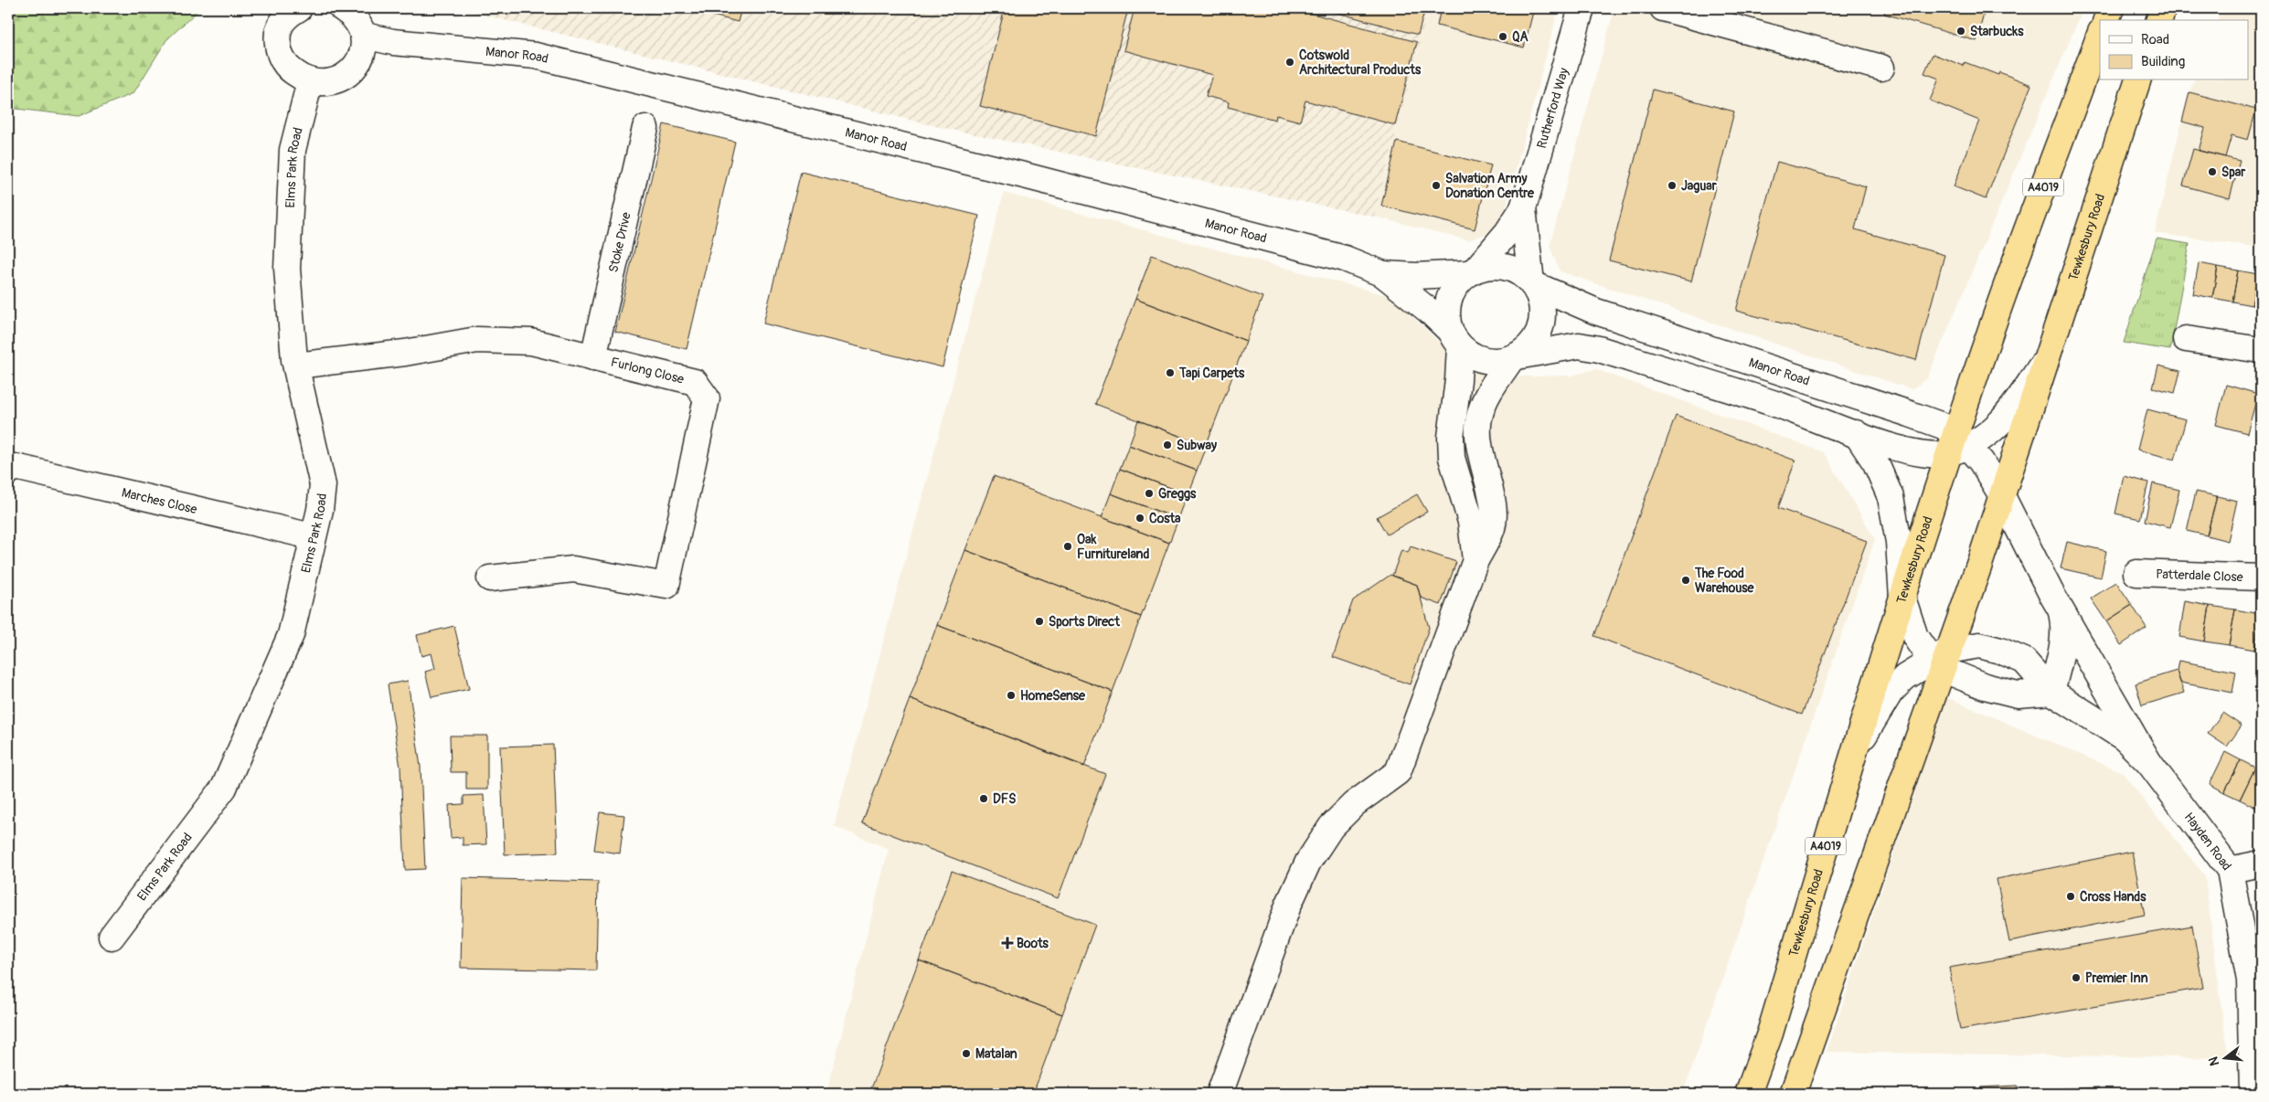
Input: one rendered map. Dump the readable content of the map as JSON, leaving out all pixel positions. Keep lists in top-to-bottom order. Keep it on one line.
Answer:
{"streets":{"highway":["A4019","Tewkesbury Road"],"street":["Manor Road","Rutherford Way","Elms Park Road","Stoke Drive","Furlong Close","Marches Close","Patterdale Close","Hayden Road"]},"crossings":[["Manor Road","Rutherford Way"],["Manor Road","Tewkesbury Road"],["Manor Road","Hayden Road"],["Elms Park Road","Furlong Close"],["Elms Park Road","Marches Close"],["Tewkesbury Road","Hayden Road"],["Stoke Drive","Furlong Close"]],"places":{"other":["Starbucks","QA","Cotswold Architectural Products","Spar","Salvation Army Donation Centre","Jaguar","Tapi Carpets","Subway","Greggs","Costa","Oak Furnitureland","The Food Warehouse","Sports Direct","HomeSense","DFS","Cross Hands","Premier Inn","Matalan"],"health":["Boots"]},"legend":["Road","Building"],"north":"left"}
